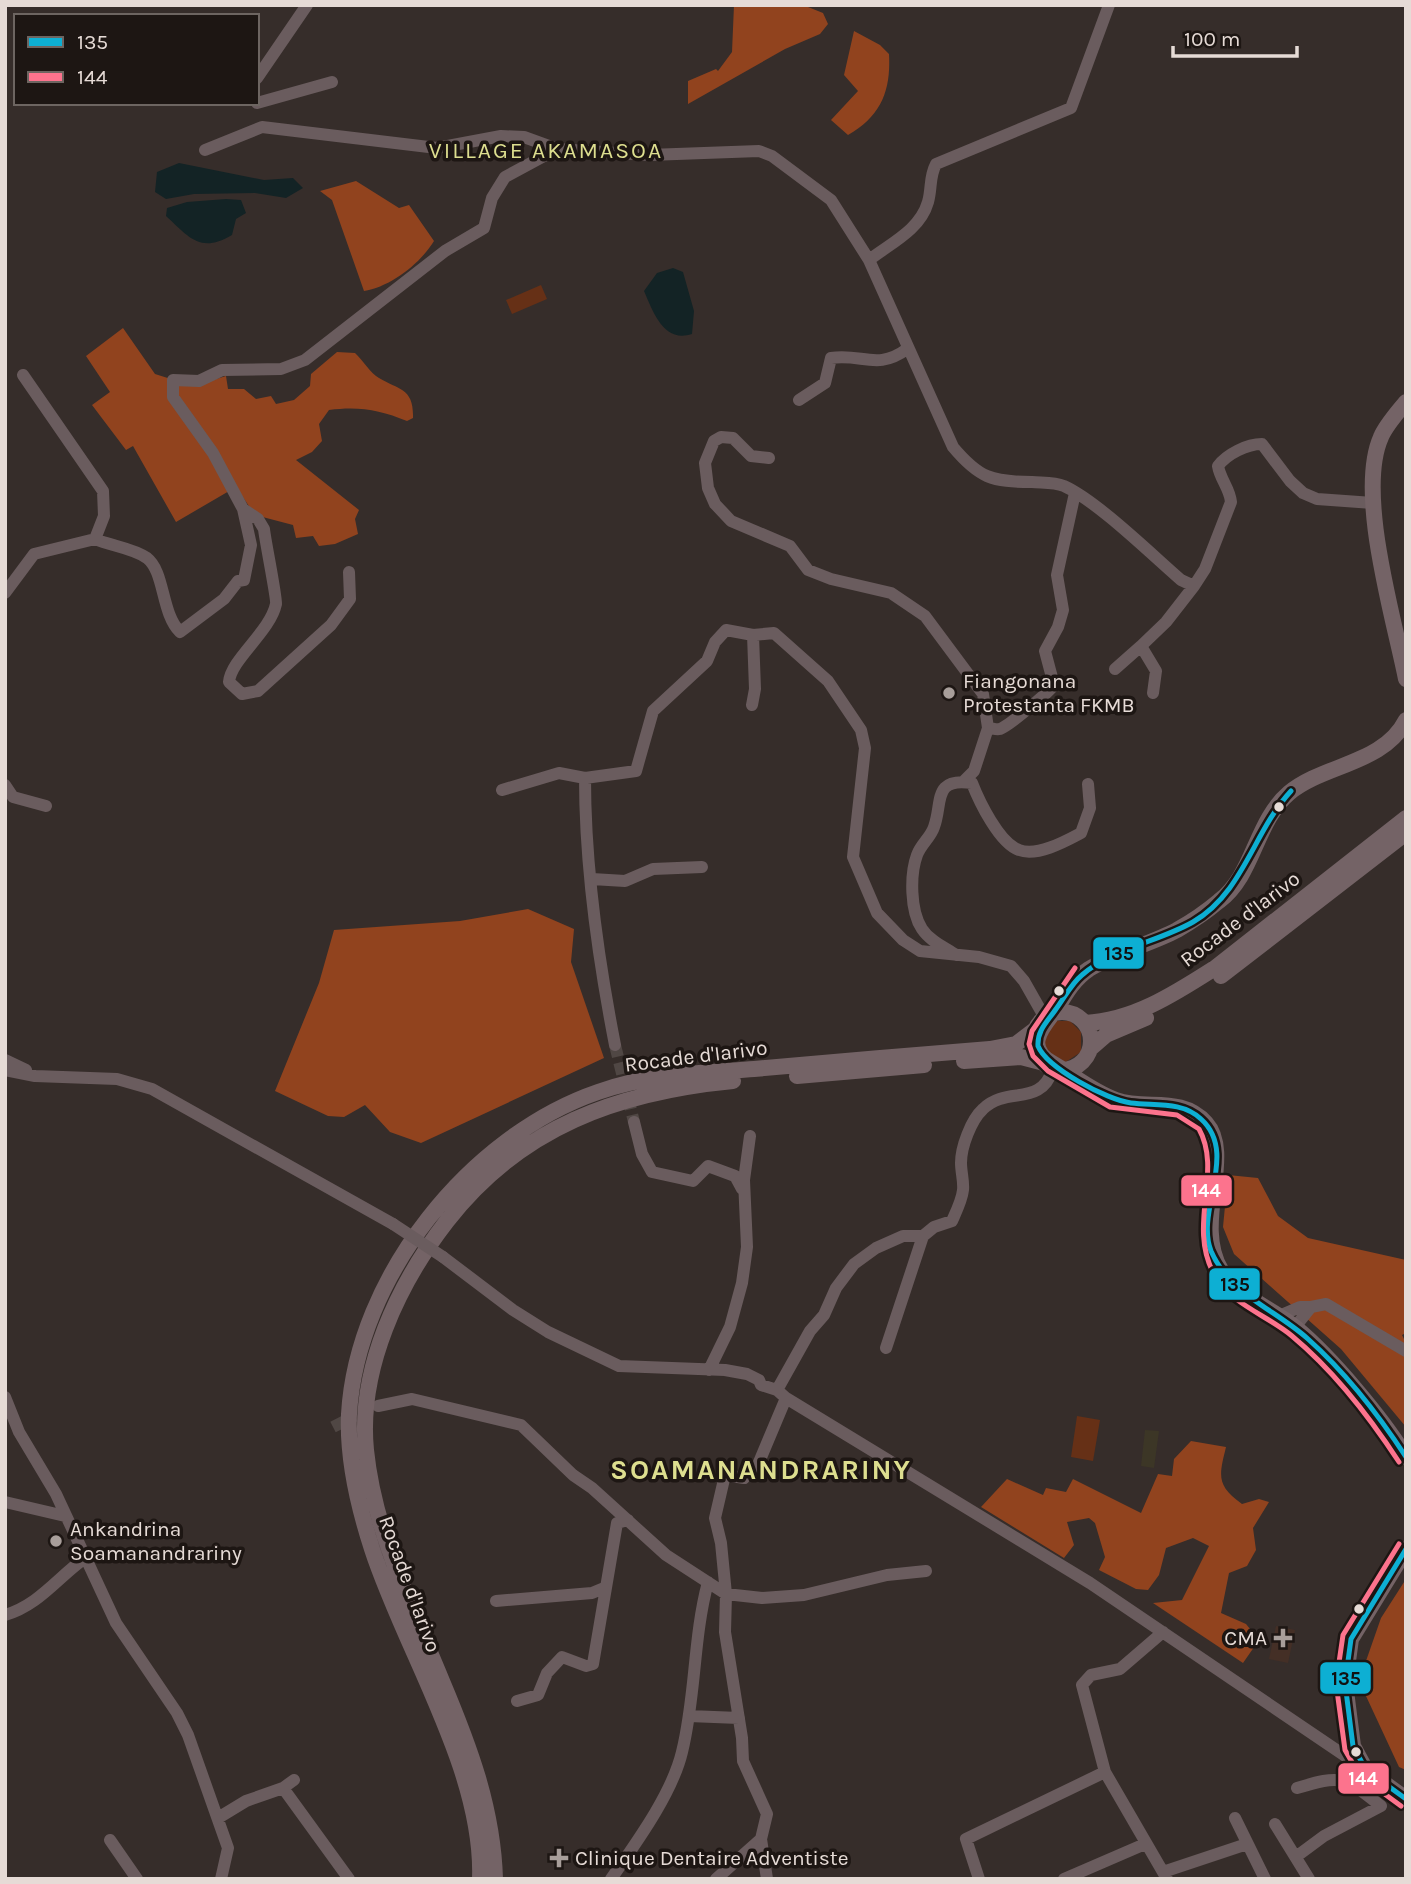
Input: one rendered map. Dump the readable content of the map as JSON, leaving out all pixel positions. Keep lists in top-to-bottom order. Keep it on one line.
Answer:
{"streets":{"main road":["Rocade d'Iarivo"]},"districts":["VILLAGE AKAMASOA","SOAMANANDRARINY"],"places":{"other":["Fiangonana Protestanta FKMB","Ankandrina Soamanandrariny"],"health":["CMA","Clinique Dentaire Adventiste"]},"lines":["transit line 135","transit line 144"],"legend":["135","144"],"scale_bar":"100 m"}
